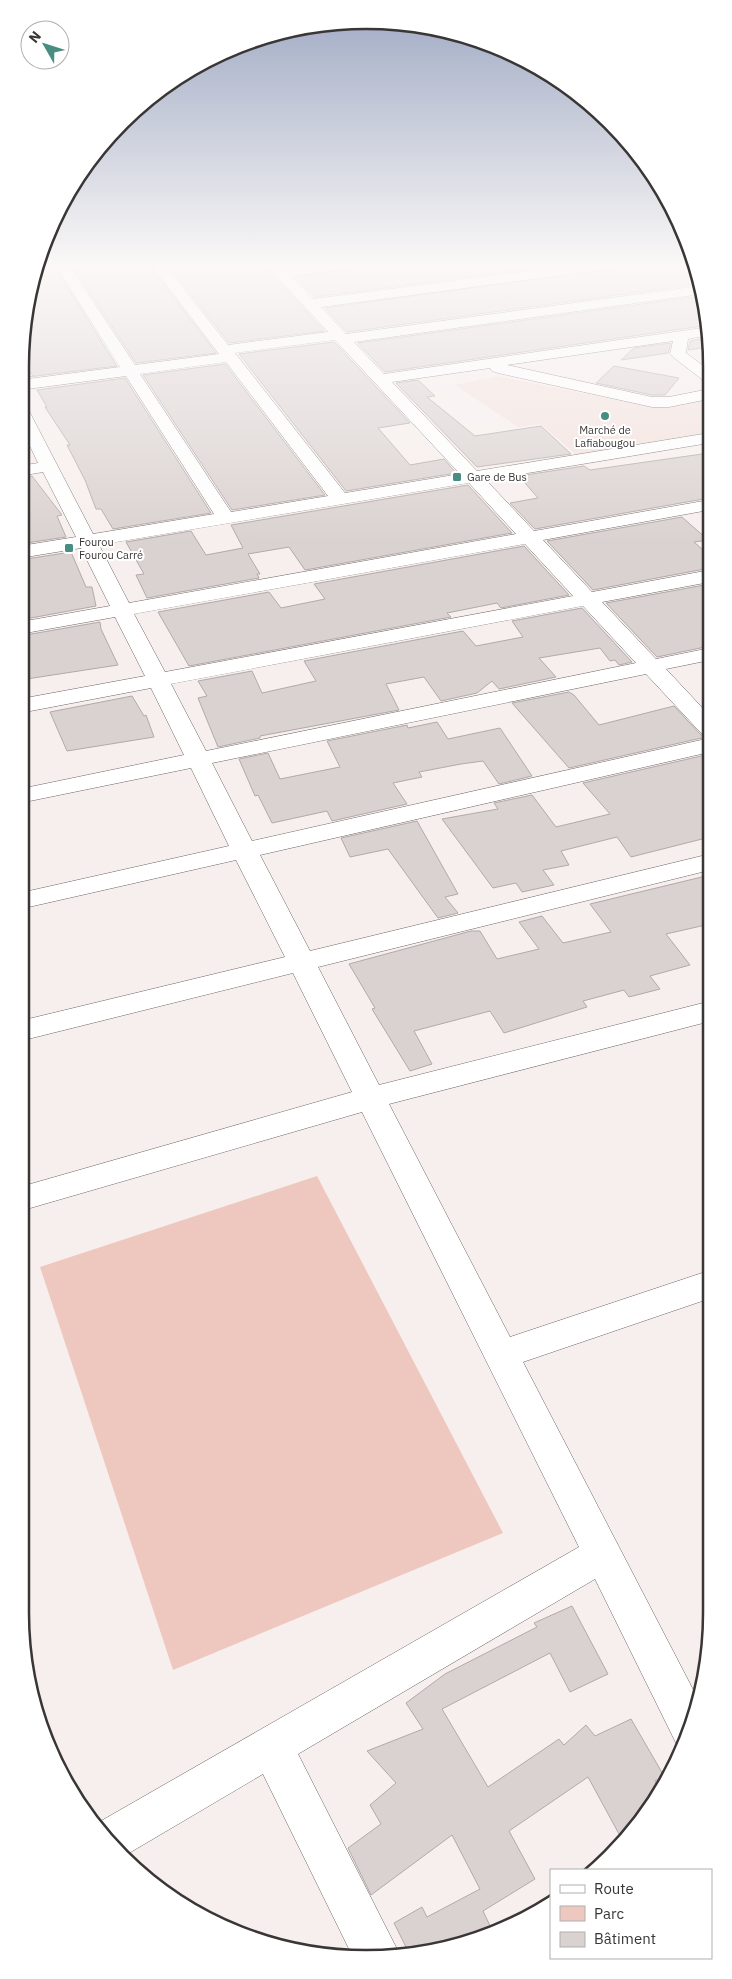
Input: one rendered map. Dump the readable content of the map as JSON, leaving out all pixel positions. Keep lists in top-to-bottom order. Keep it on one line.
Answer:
{"places":{"other":["Marché de Lafiabougou"],"transit":["Gare de Bus","Fourou Fourou Carré"]},"legend":["Route","Parc","Bâtiment"],"north":"top left"}
